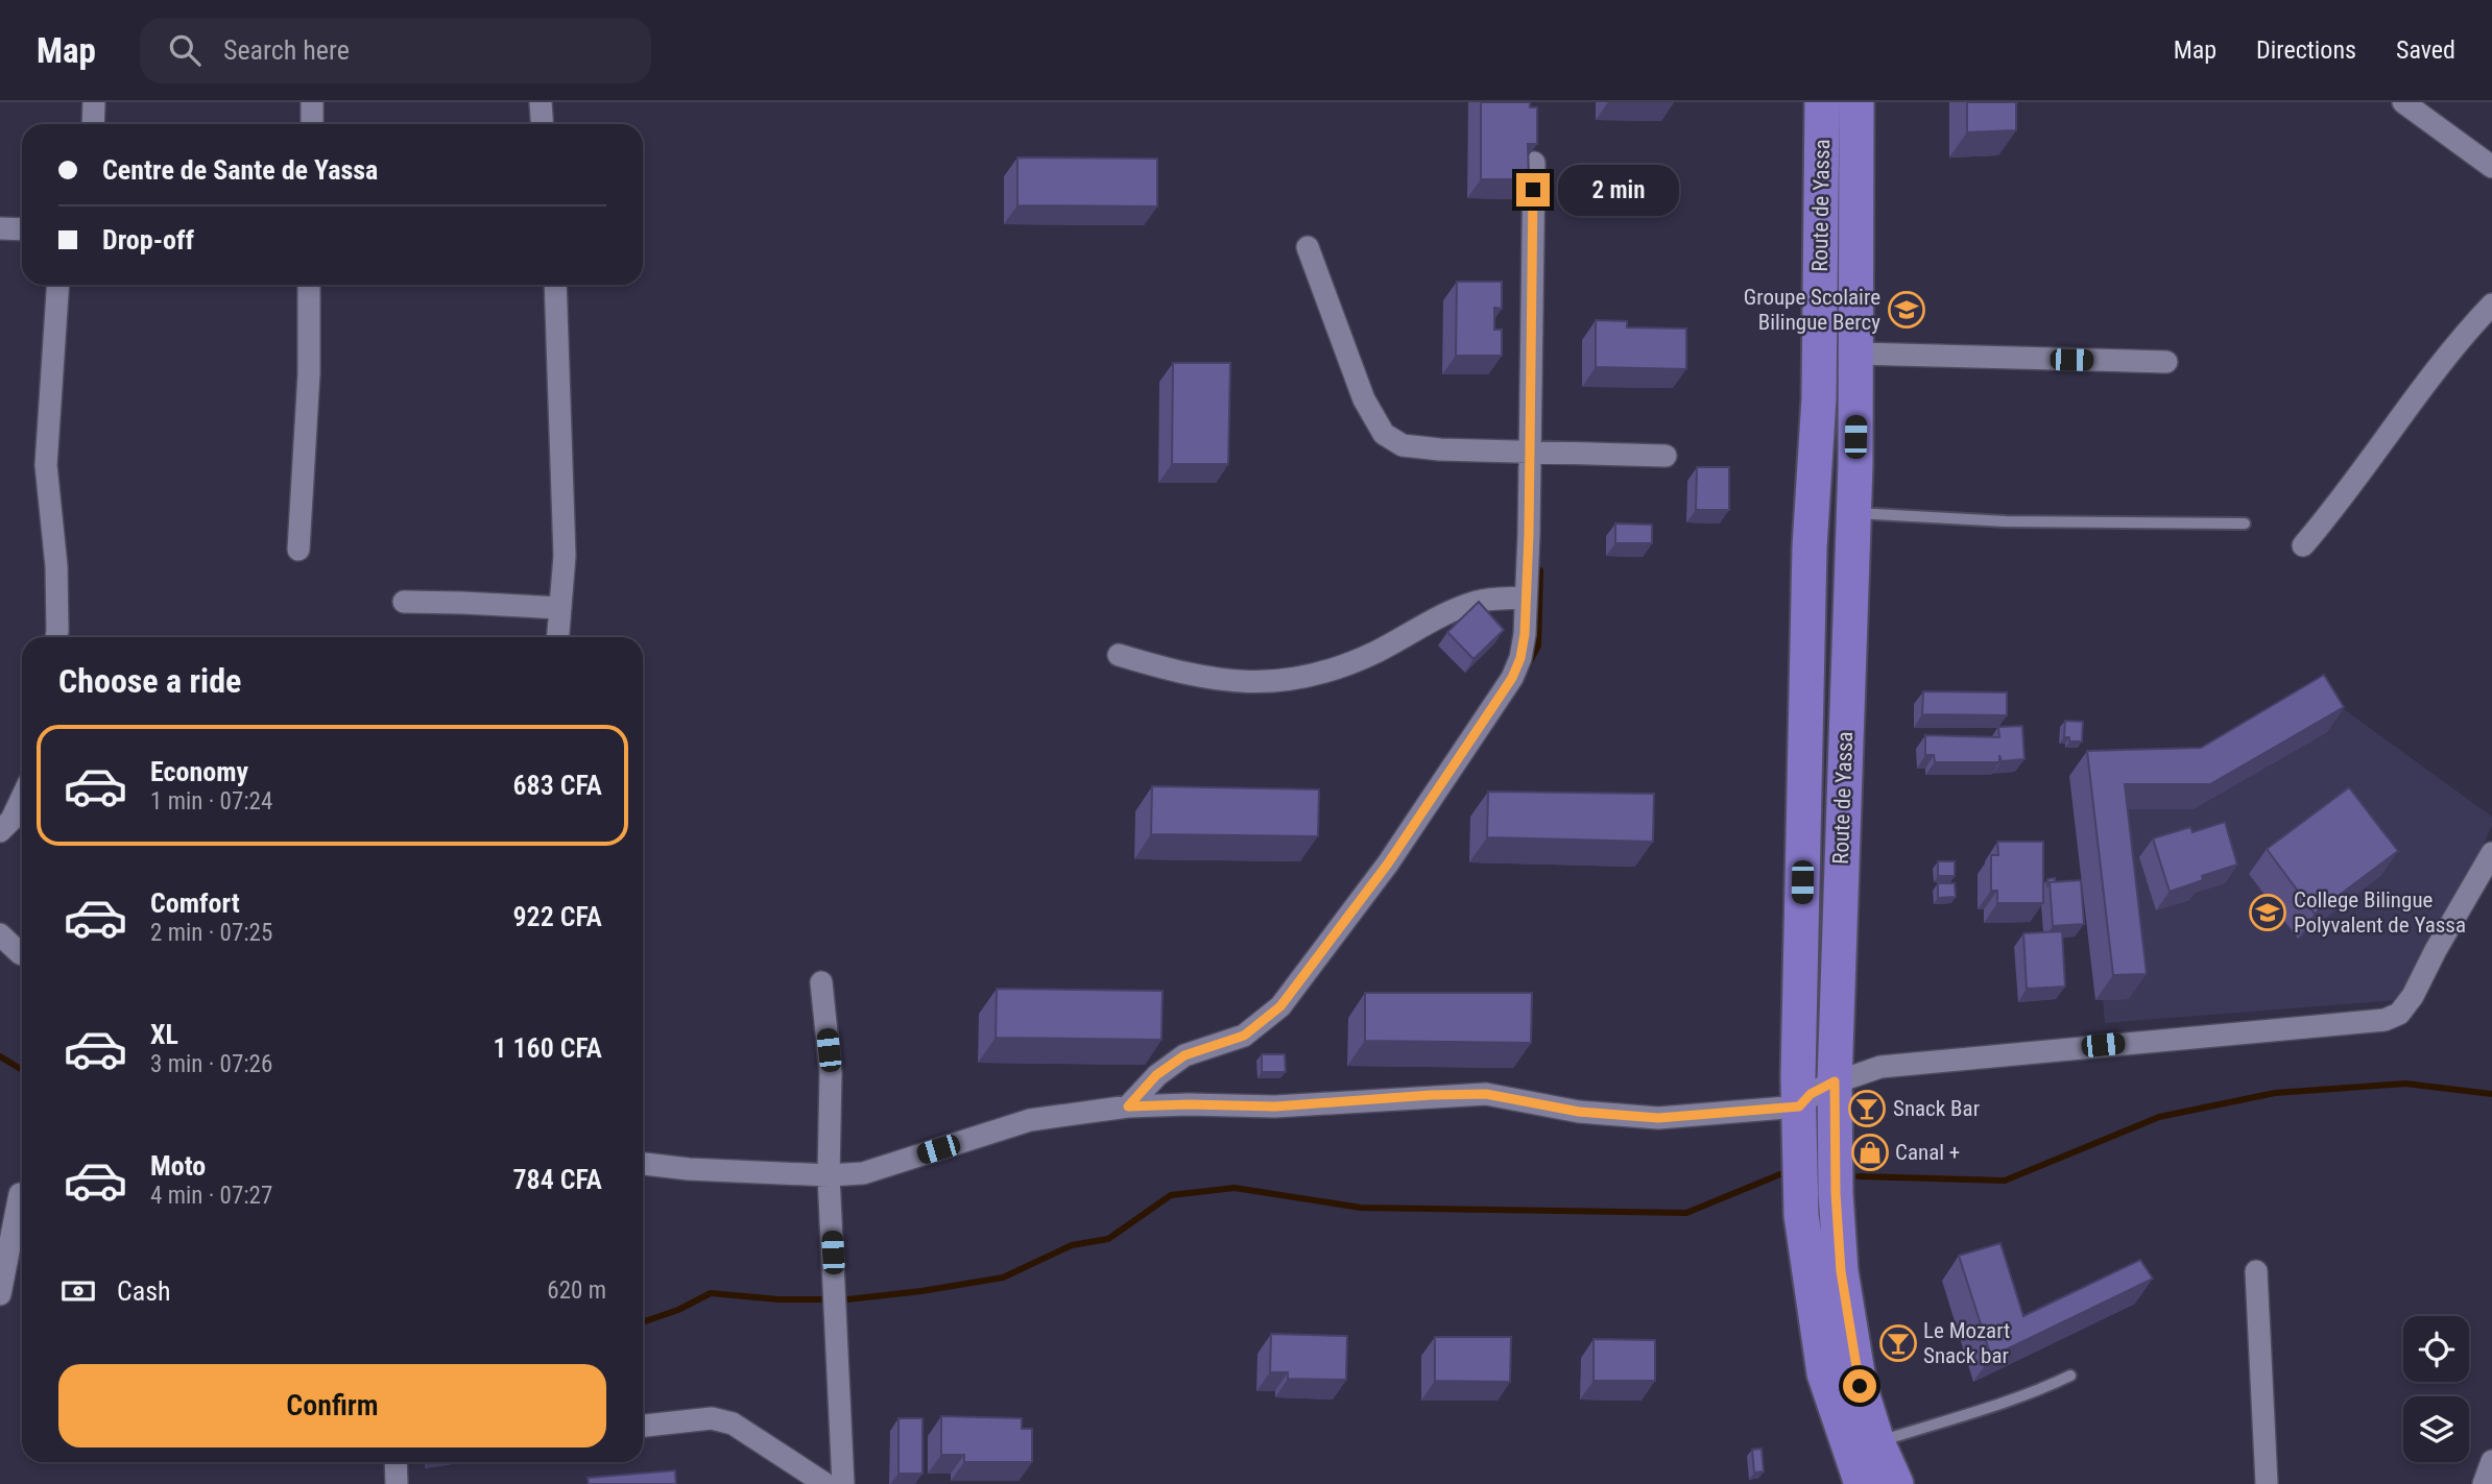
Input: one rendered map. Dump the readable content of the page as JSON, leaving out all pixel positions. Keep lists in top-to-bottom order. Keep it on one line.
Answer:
{"streets":{"main road":["Route de Yassa"]},"places":{"school or university":["Groupe Scolaire Bilingue Bercy","College Bilingue Polyvalent de Yassa"],"bar":["Snack Bar","Le Mozart Snack bar"],"shop":["Canal +"]},"page":{"header":"Map","search":"Search here","nav":["Map","Directions","Saved"],"banner":["Centre de Sante de Yassa","Drop-off"],"bubble":"2 min","heading":"Choose a ride","list":[{"name":"Economy","note":"1 min · 07:24","value":"683 CFA"},{"name":"Comfort","note":"2 min · 07:25","value":"922 CFA"},{"name":"XL","note":"3 min · 07:26","value":"1 160 CFA"},{"name":"Moto","note":"4 min · 07:27","value":"784 CFA"}],"pay":["Cash","620 m"],"buttons":"Confirm"}}
